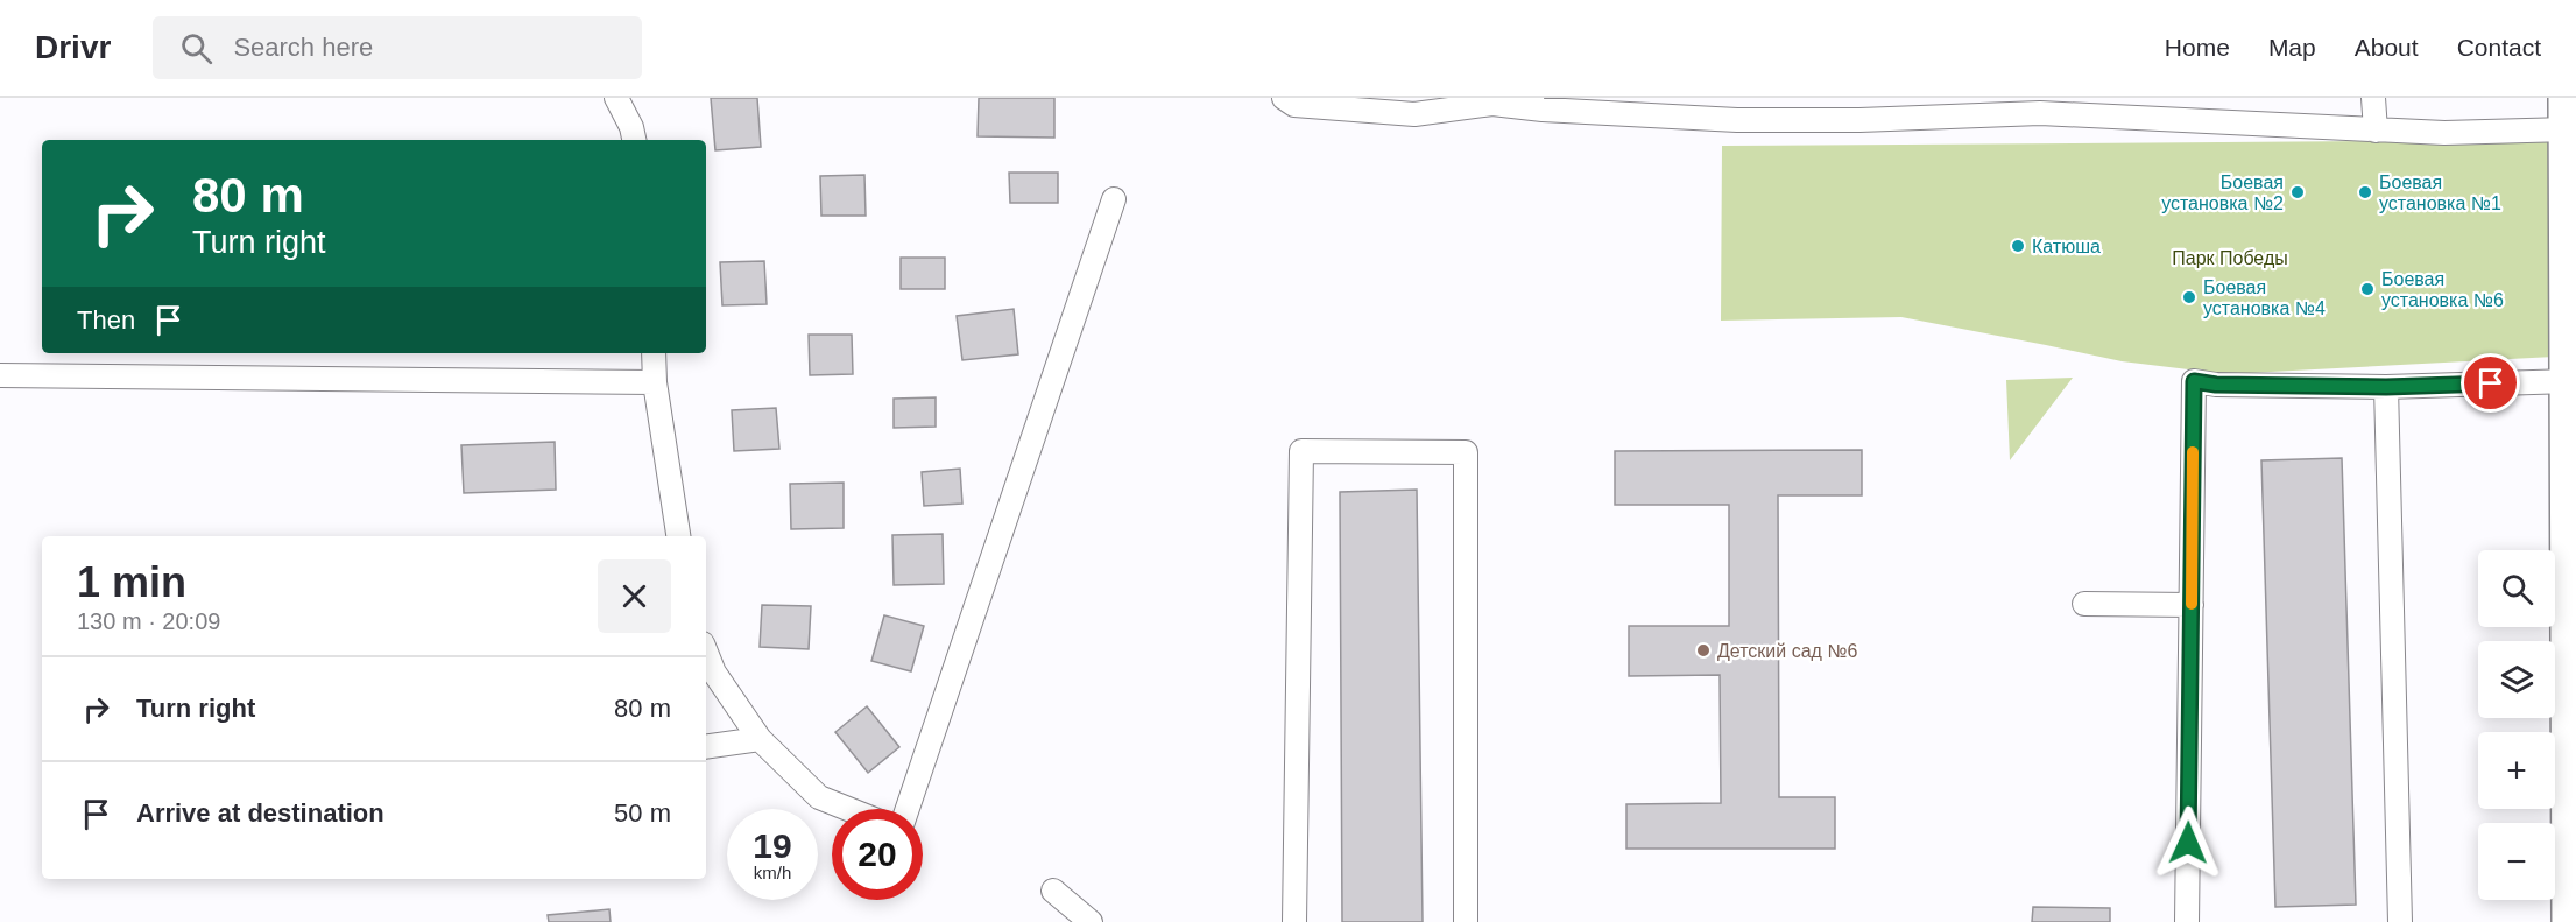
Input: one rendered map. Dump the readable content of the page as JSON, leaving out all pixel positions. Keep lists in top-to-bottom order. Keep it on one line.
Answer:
{"parks":["Парк Победы"],"places":["Боевая установка №2","Боевая установка №1","Катюша","Боевая установка №6","Боевая установка №4","Детский сад №6"],"page":{"header":"Drivr","search":"Search here","nav":["Home","Map","About","Contact"],"turn":["80 m","Turn right"],"then":"Then","heading":["1 min","130 m · 20:09"],"map_buttons":["+","−"],"list":[{"name":"Turn right","value":"80 m"},{"name":"Arrive at destination","value":"50 m"}],"speed":"19 km/h","limit":"20"}}
